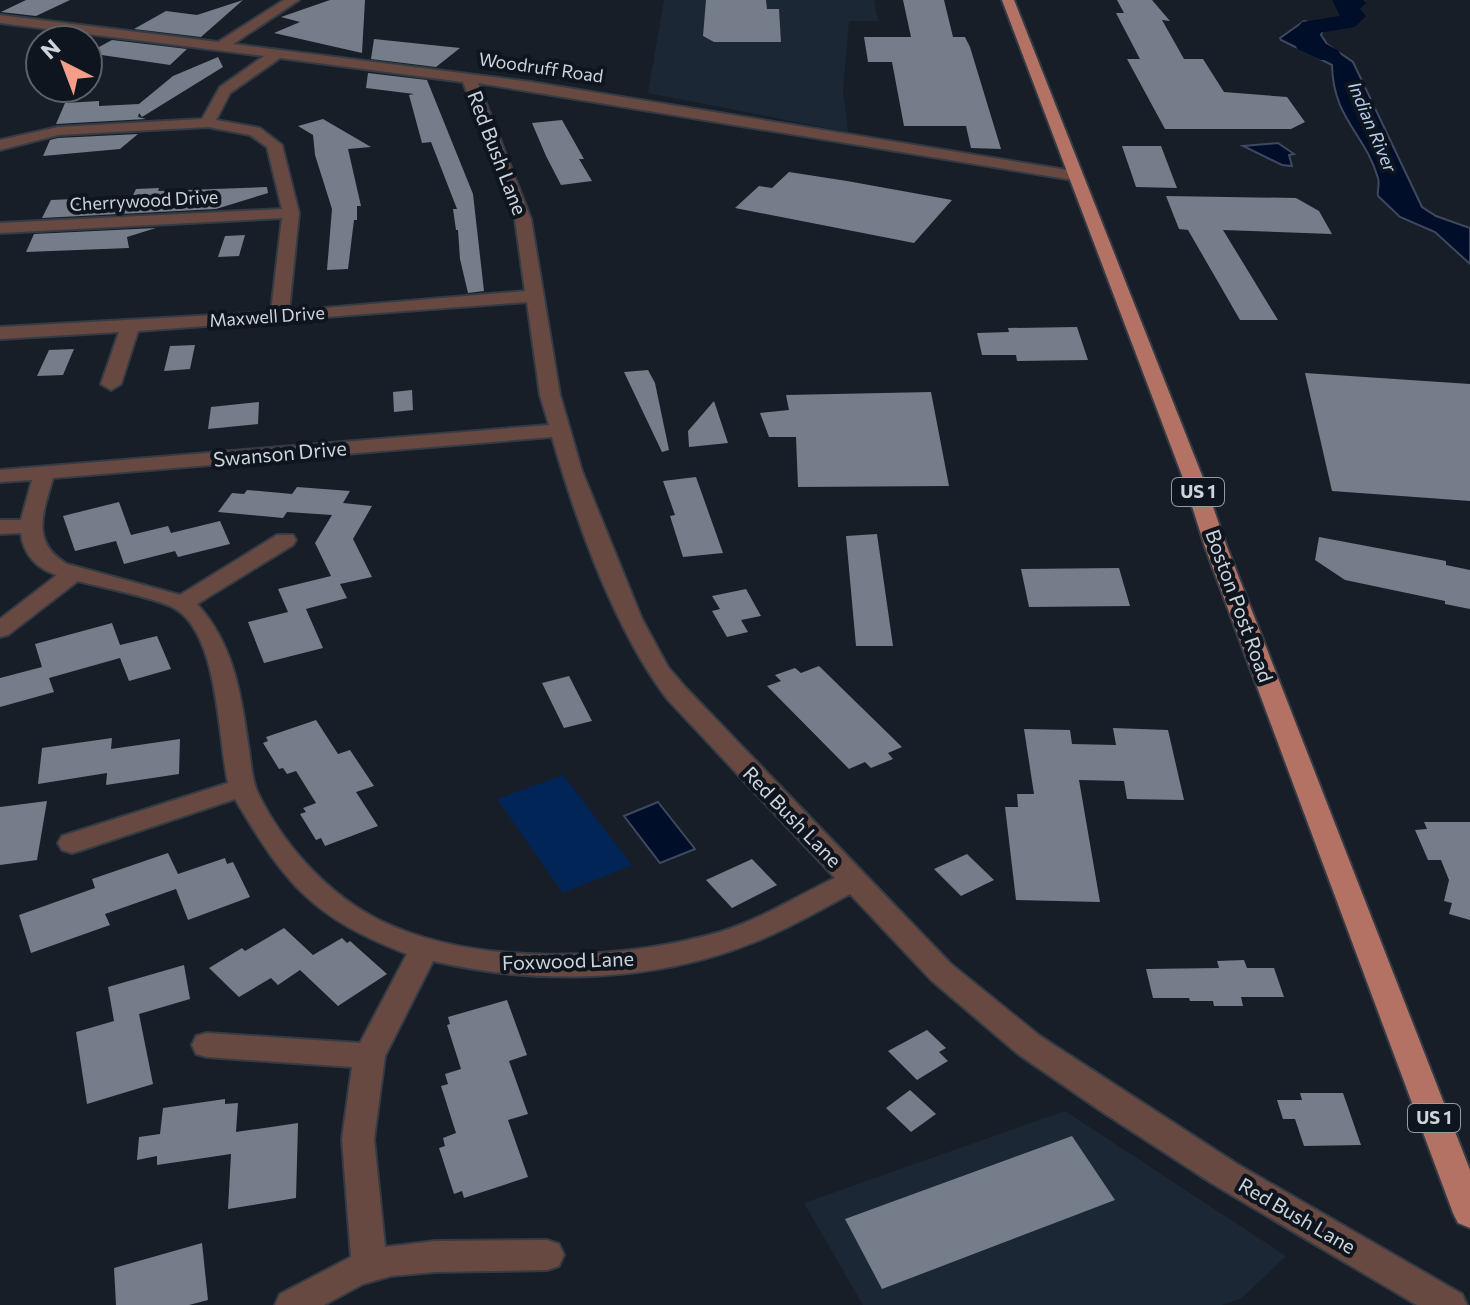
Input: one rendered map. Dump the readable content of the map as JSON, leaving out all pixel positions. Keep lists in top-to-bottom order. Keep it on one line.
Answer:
{"streets":{"main road":["US 1","Boston Post Road"],"street":["Woodruff Road","Red Bush Lane","Cherrywood Drive","Maxwell Drive","Swanson Drive","Foxwood Lane"]},"crossings":[["Woodruff Road","Red Bush Lane"],["Woodruff Road","Boston Post Road"],["Red Bush Lane","Maxwell Drive"],["Red Bush Lane","Swanson Drive"],["Red Bush Lane","Foxwood Lane"]],"water":["Indian River"],"north":"top left"}
